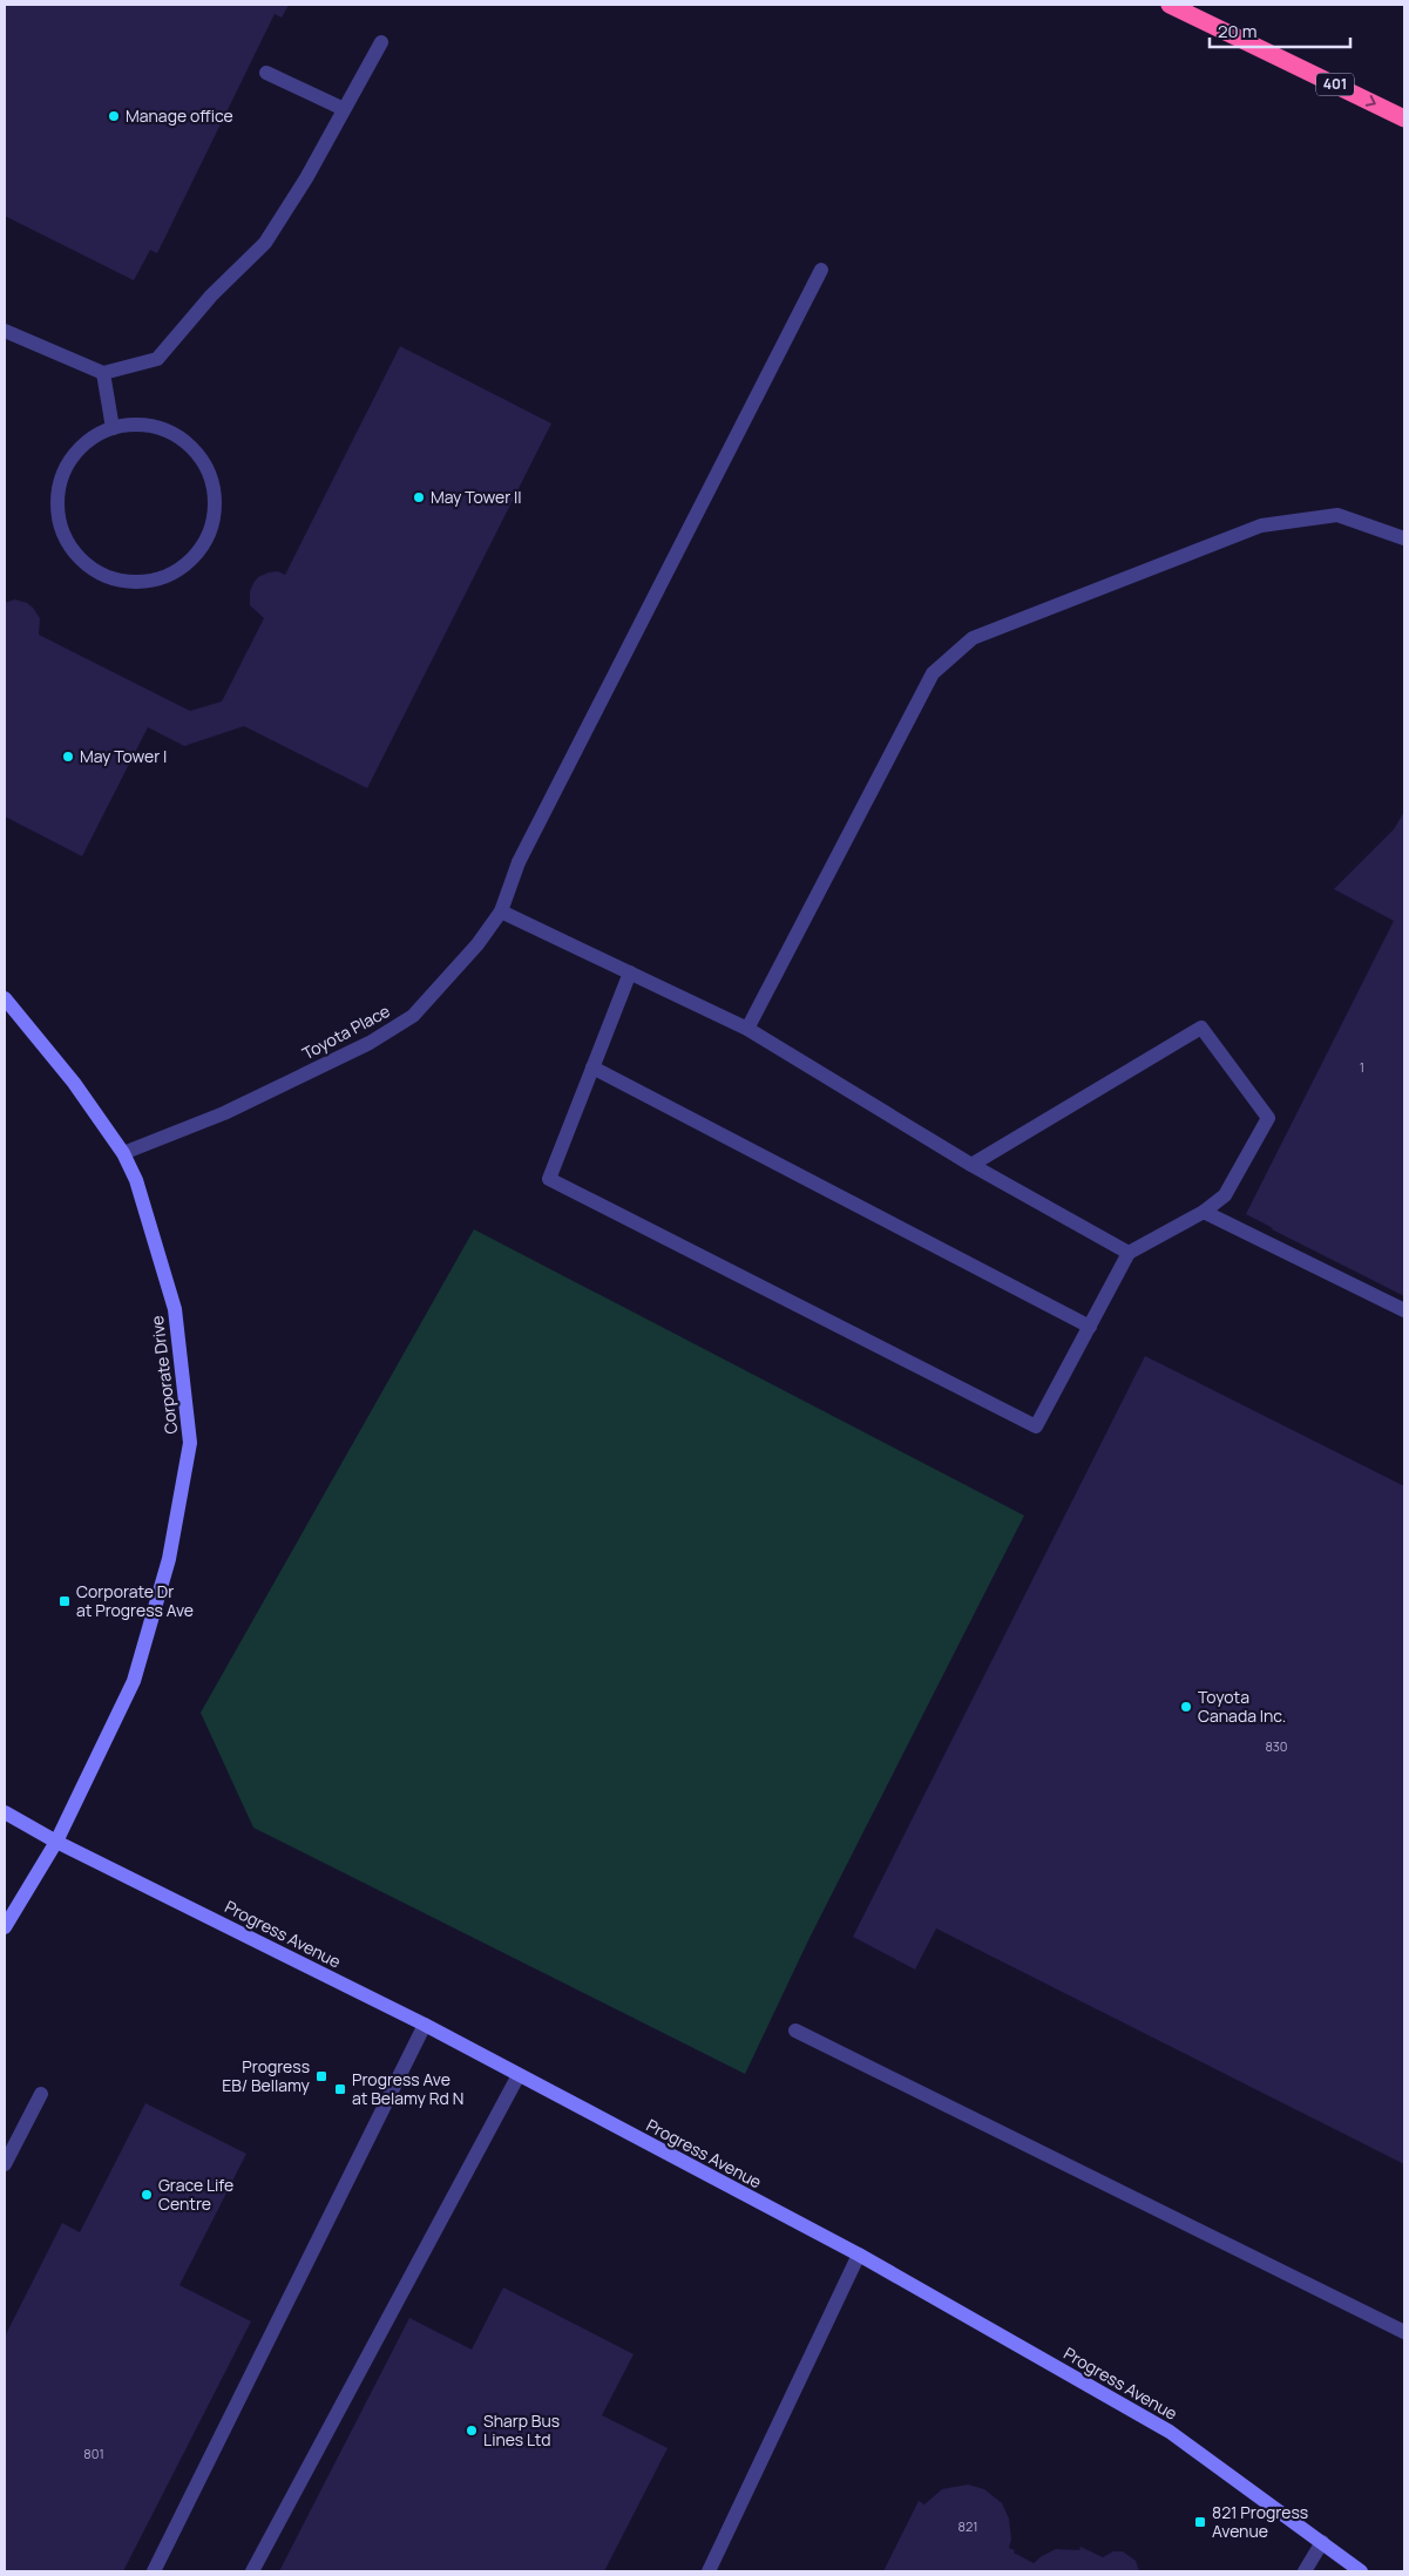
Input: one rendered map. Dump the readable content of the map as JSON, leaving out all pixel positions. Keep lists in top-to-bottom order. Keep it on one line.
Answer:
{"streets":{"highway":["401"],"main road":["Corporate Drive","Progress Avenue"],"street":["Toyota Place"]},"crossings":[["Toyota Place","Corporate Drive"],["Corporate Drive","Progress Avenue"]],"places":{"other":["Manage office","May Tower II","May Tower I","Toyota Canada Inc.","Grace Life Centre","Sharp Bus Lines Ltd"],"transit":["Corporate Dr at Progress Ave","Progress EB/ Bellamy","Progress Ave at Belamy Rd N","821 Progress Avenue"]},"house_numbers":["1","830","801","821"],"scale_bar":"20 m"}
